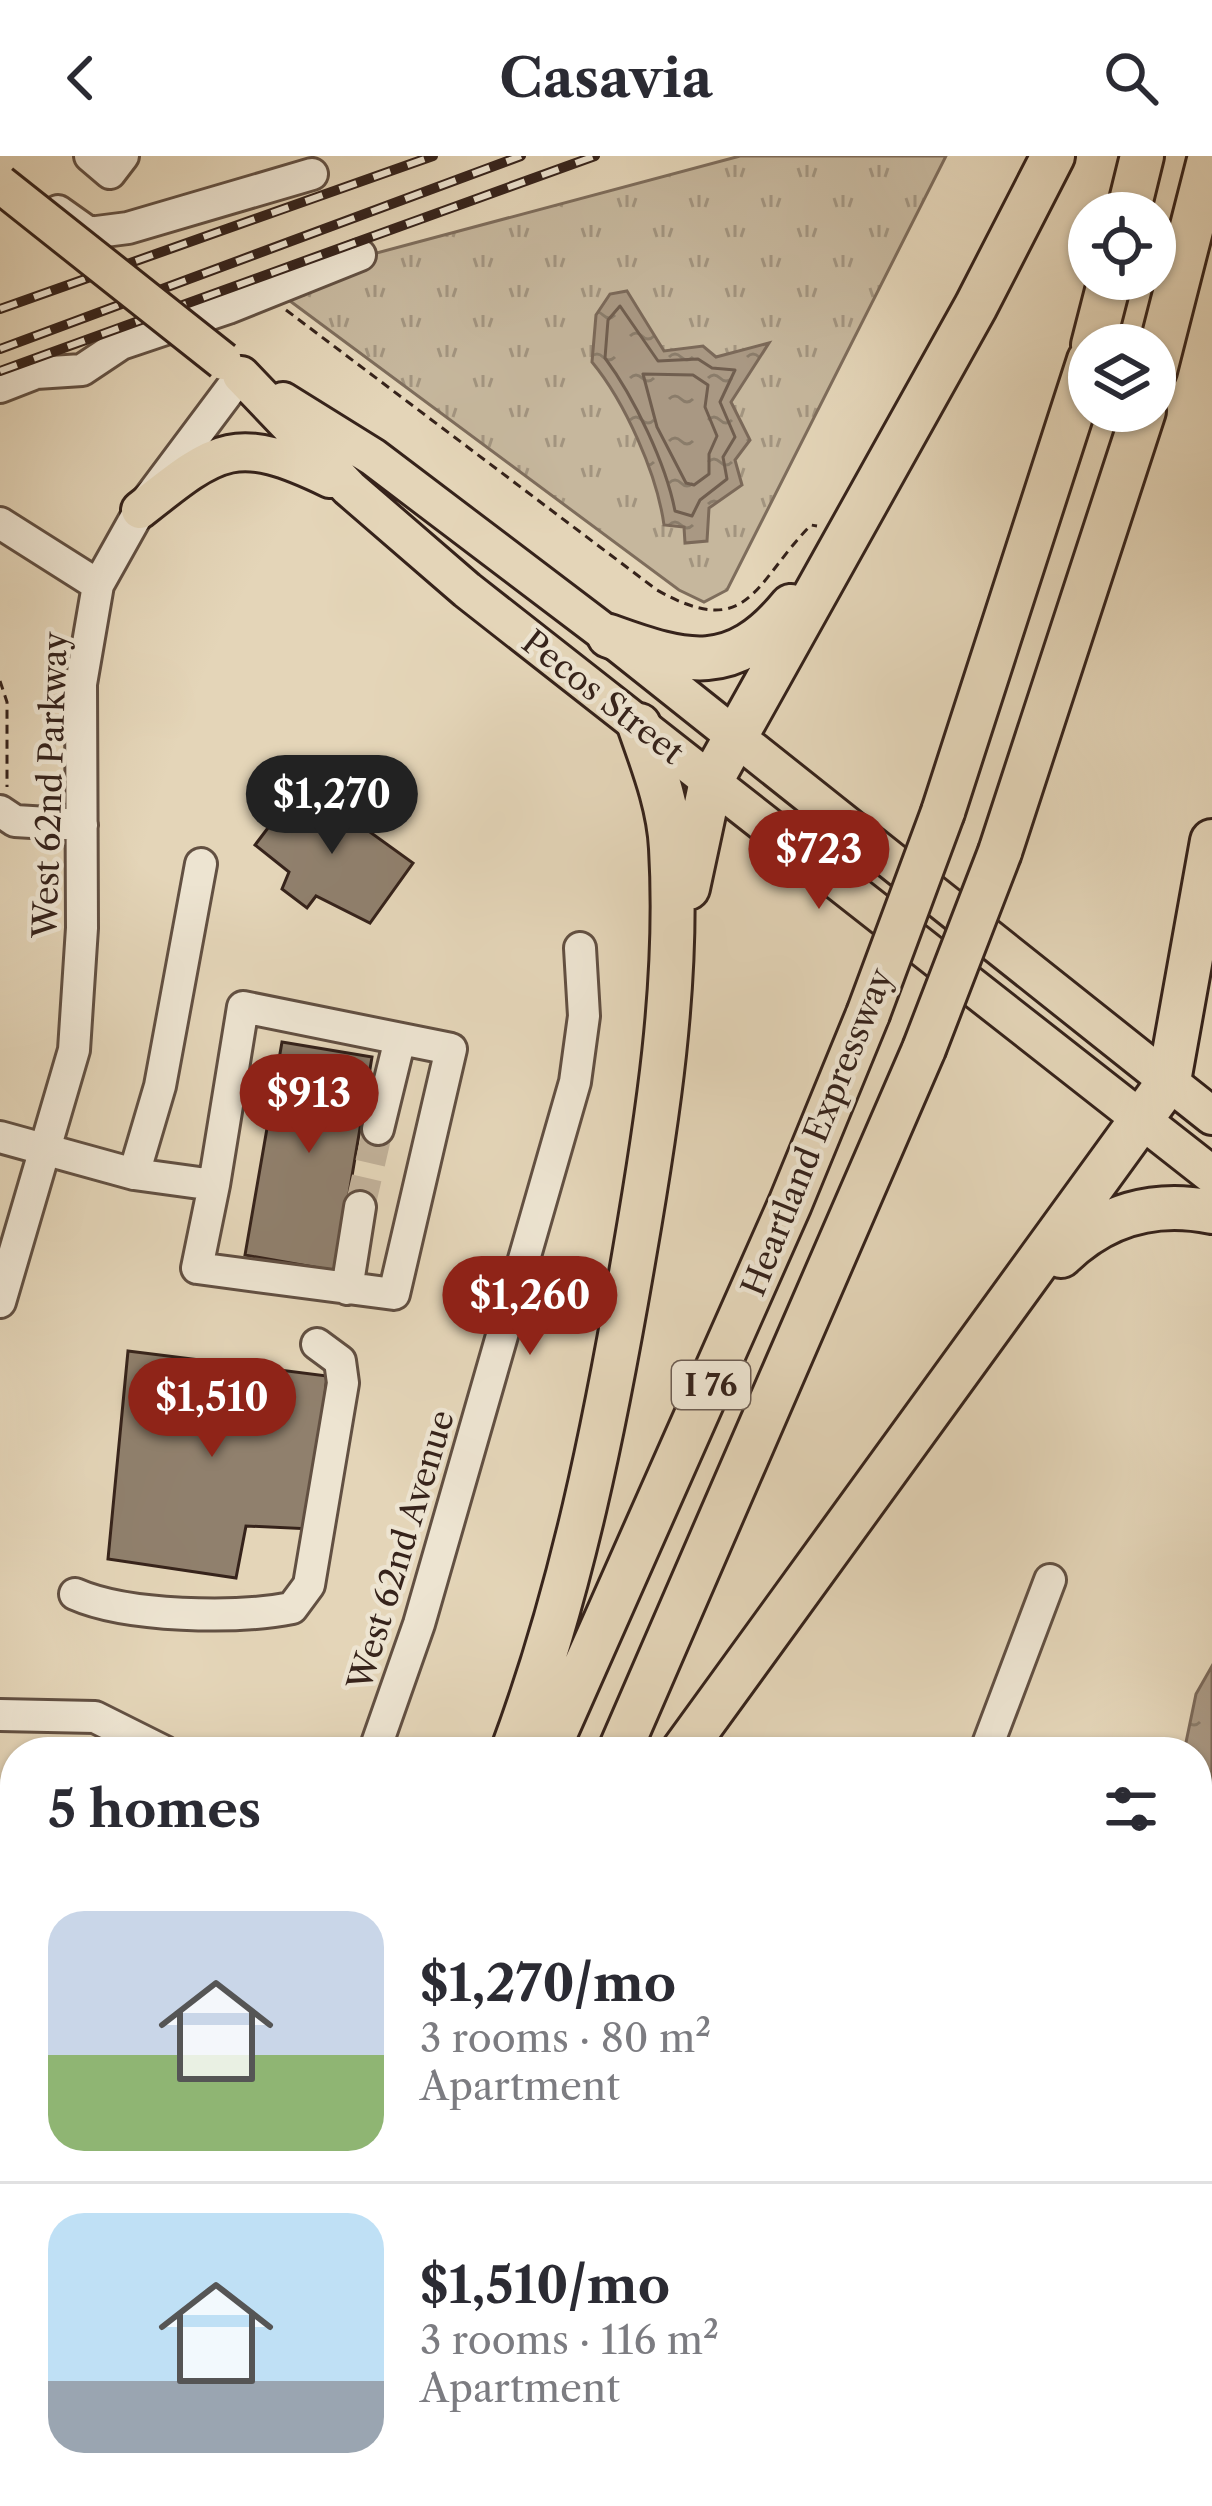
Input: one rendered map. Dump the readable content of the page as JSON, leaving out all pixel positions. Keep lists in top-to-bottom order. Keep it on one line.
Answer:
{"streets":{"highway":["Heartland Expressway","I 76"],"main road":["Pecos Street"],"street":["West 62nd Parkway","West 62nd Avenue"]},"crossings":[["Pecos Street","West 62nd Parkway"]],"page":{"header":"Casavia","price":["$1,270","$723","$913","$1,260","$1,510"],"heading":"5 homes","list":[{"name":"$1,270/mo","note":"3 rooms · 80 m² · Apartment"},{"name":"$1,510/mo","note":"3 rooms · 116 m² · Apartment"}]}}
